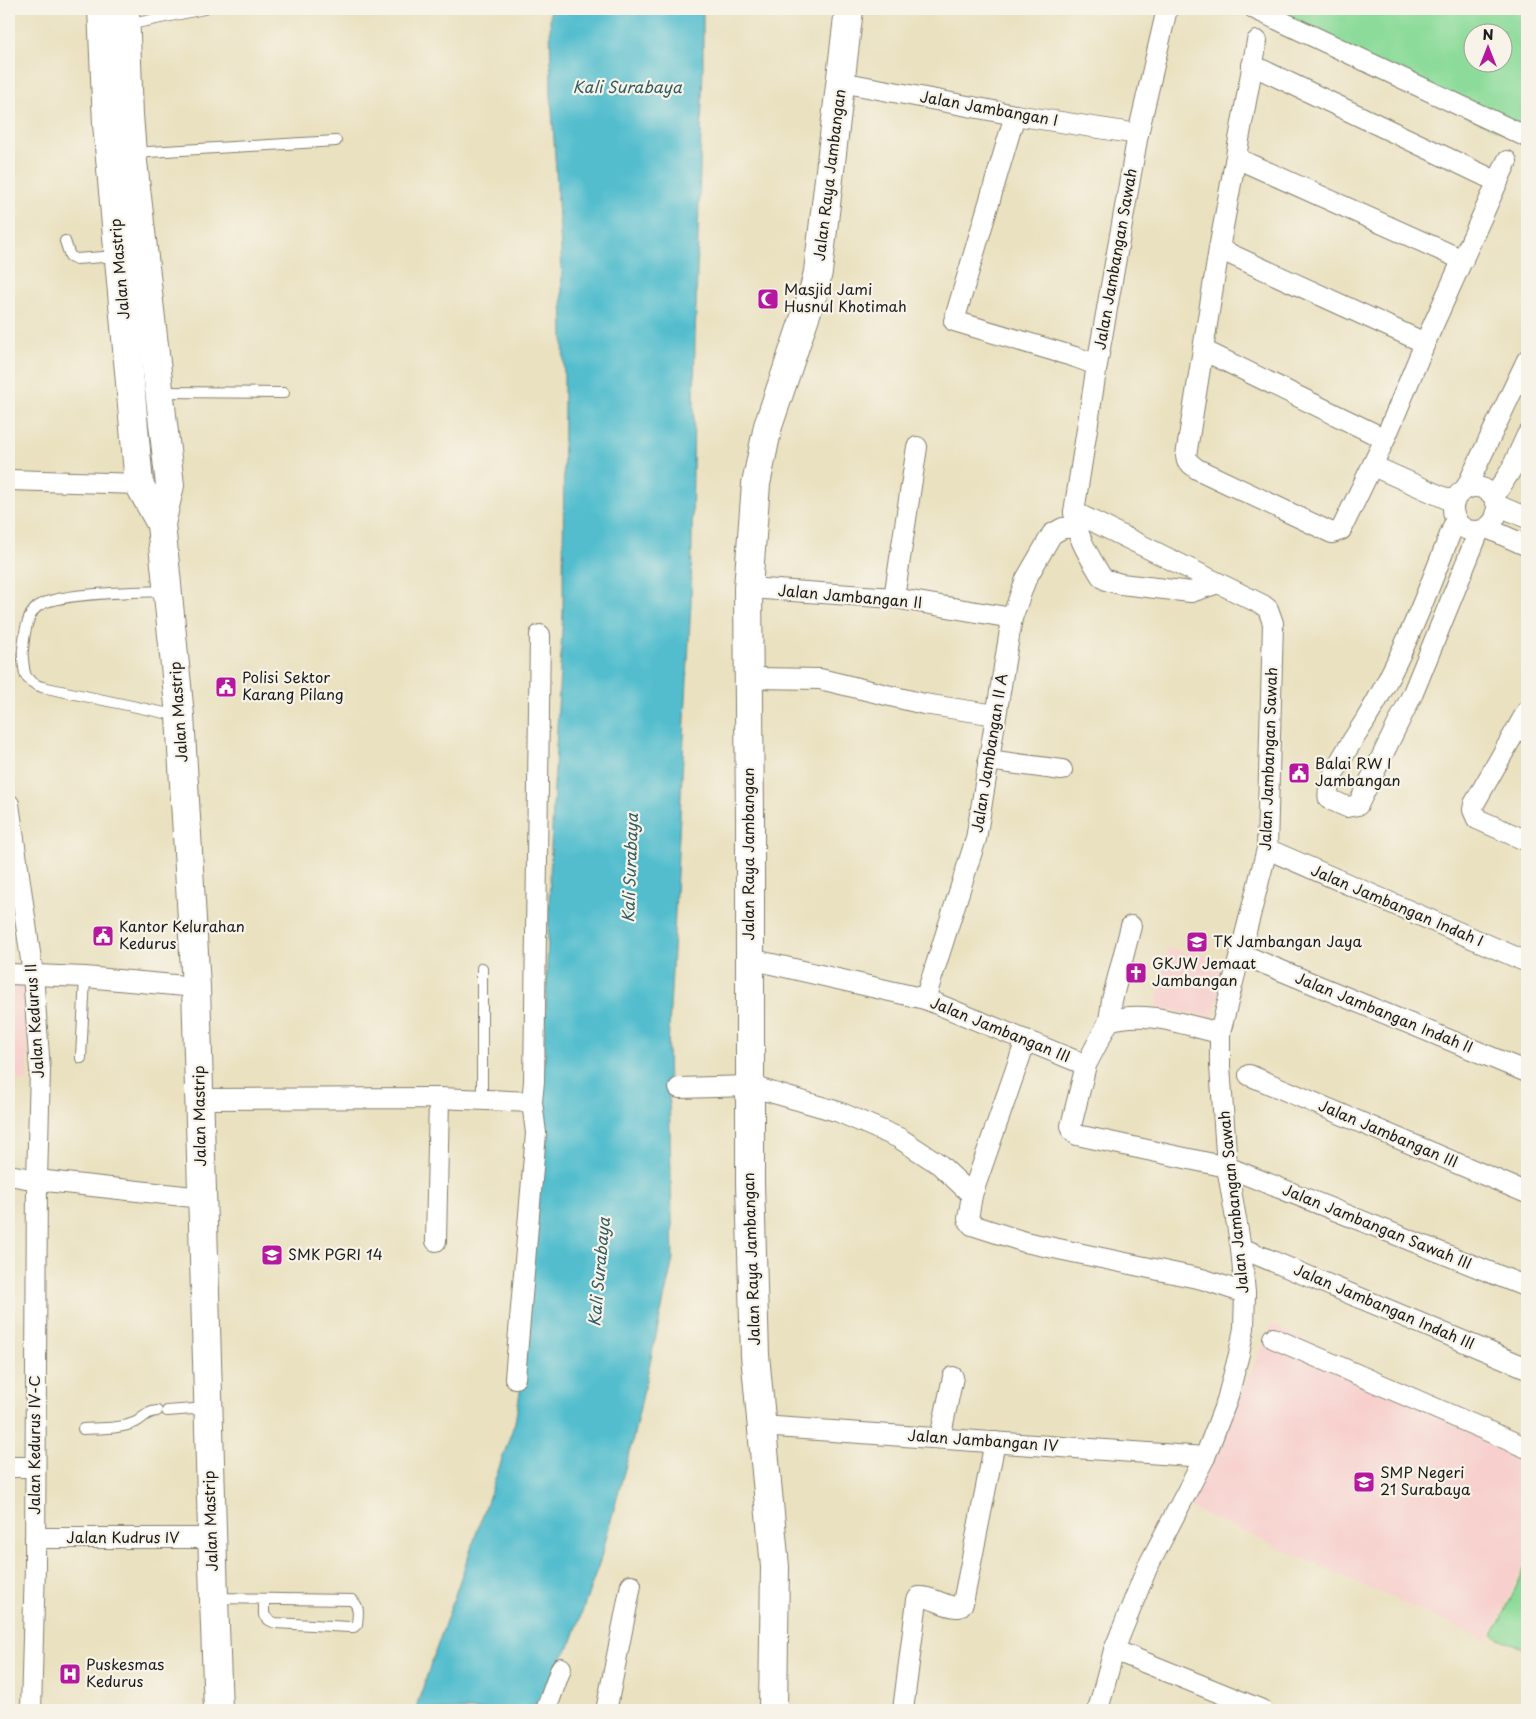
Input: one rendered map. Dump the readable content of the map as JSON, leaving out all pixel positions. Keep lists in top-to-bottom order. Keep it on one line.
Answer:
{"streets":{"main road":["Jalan Raya Jambangan","Jalan Mastrip"],"street":["Jalan Jambangan I","Jalan Jambangan Sawah","Jalan Jambangan II","Jalan Jambangan II A","Jalan Jambangan Indah I","Jalan Jambangan Indah II","Jalan Kedurus II","Jalan Jambangan III","Jalan Jambangan Sawah III","Jalan Jambangan Indah III","Jalan Jambangan IV","Jalan Kedurus IV-C","Jalan Kudrus IV"]},"crossings":[["Jalan Jambangan I","Jalan Raya Jambangan"],["Jalan Jambangan I","Jalan Jambangan Sawah"],["Jalan Raya Jambangan","Jalan Jambangan II"],["Jalan Raya Jambangan","Jalan Jambangan III"],["Jalan Raya Jambangan","Jalan Jambangan IV"],["Jalan Jambangan Sawah","Jalan Jambangan II A"],["Jalan Jambangan Sawah","Jalan Jambangan Indah I"],["Jalan Jambangan Sawah","Jalan Jambangan Indah II"],["Jalan Jambangan Sawah","Jalan Jambangan III"],["Jalan Jambangan Sawah","Jalan Jambangan Sawah III"],["Jalan Jambangan Sawah","Jalan Jambangan Indah III"],["Jalan Jambangan Sawah","Jalan Jambangan IV"],["Jalan Mastrip","Jalan Kudrus IV"],["Jalan Jambangan II","Jalan Jambangan II A"],["Jalan Jambangan II A","Jalan Jambangan III"],["Jalan Kedurus II","Jalan Kedurus IV-C"],["Jalan Jambangan III","Jalan Jambangan Sawah III"],["Jalan Kedurus IV-C","Jalan Kudrus IV"]],"water":["Kali Surabaya"],"places":{"mosque":["Masjid Jami Husnul Khotimah"],"public building":["Polisi Sektor Karang Pilang","Balai RW I Jambangan","Kantor Kelurahan Kedurus"],"school or university":["TK Jambangan Jaya","SMK PGRI 14","SMP Negeri 21 Surabaya"],"church":["GKJW Jemaat Jambangan"],"hospital":["Puskesmas Kedurus"]},"north":"top"}
